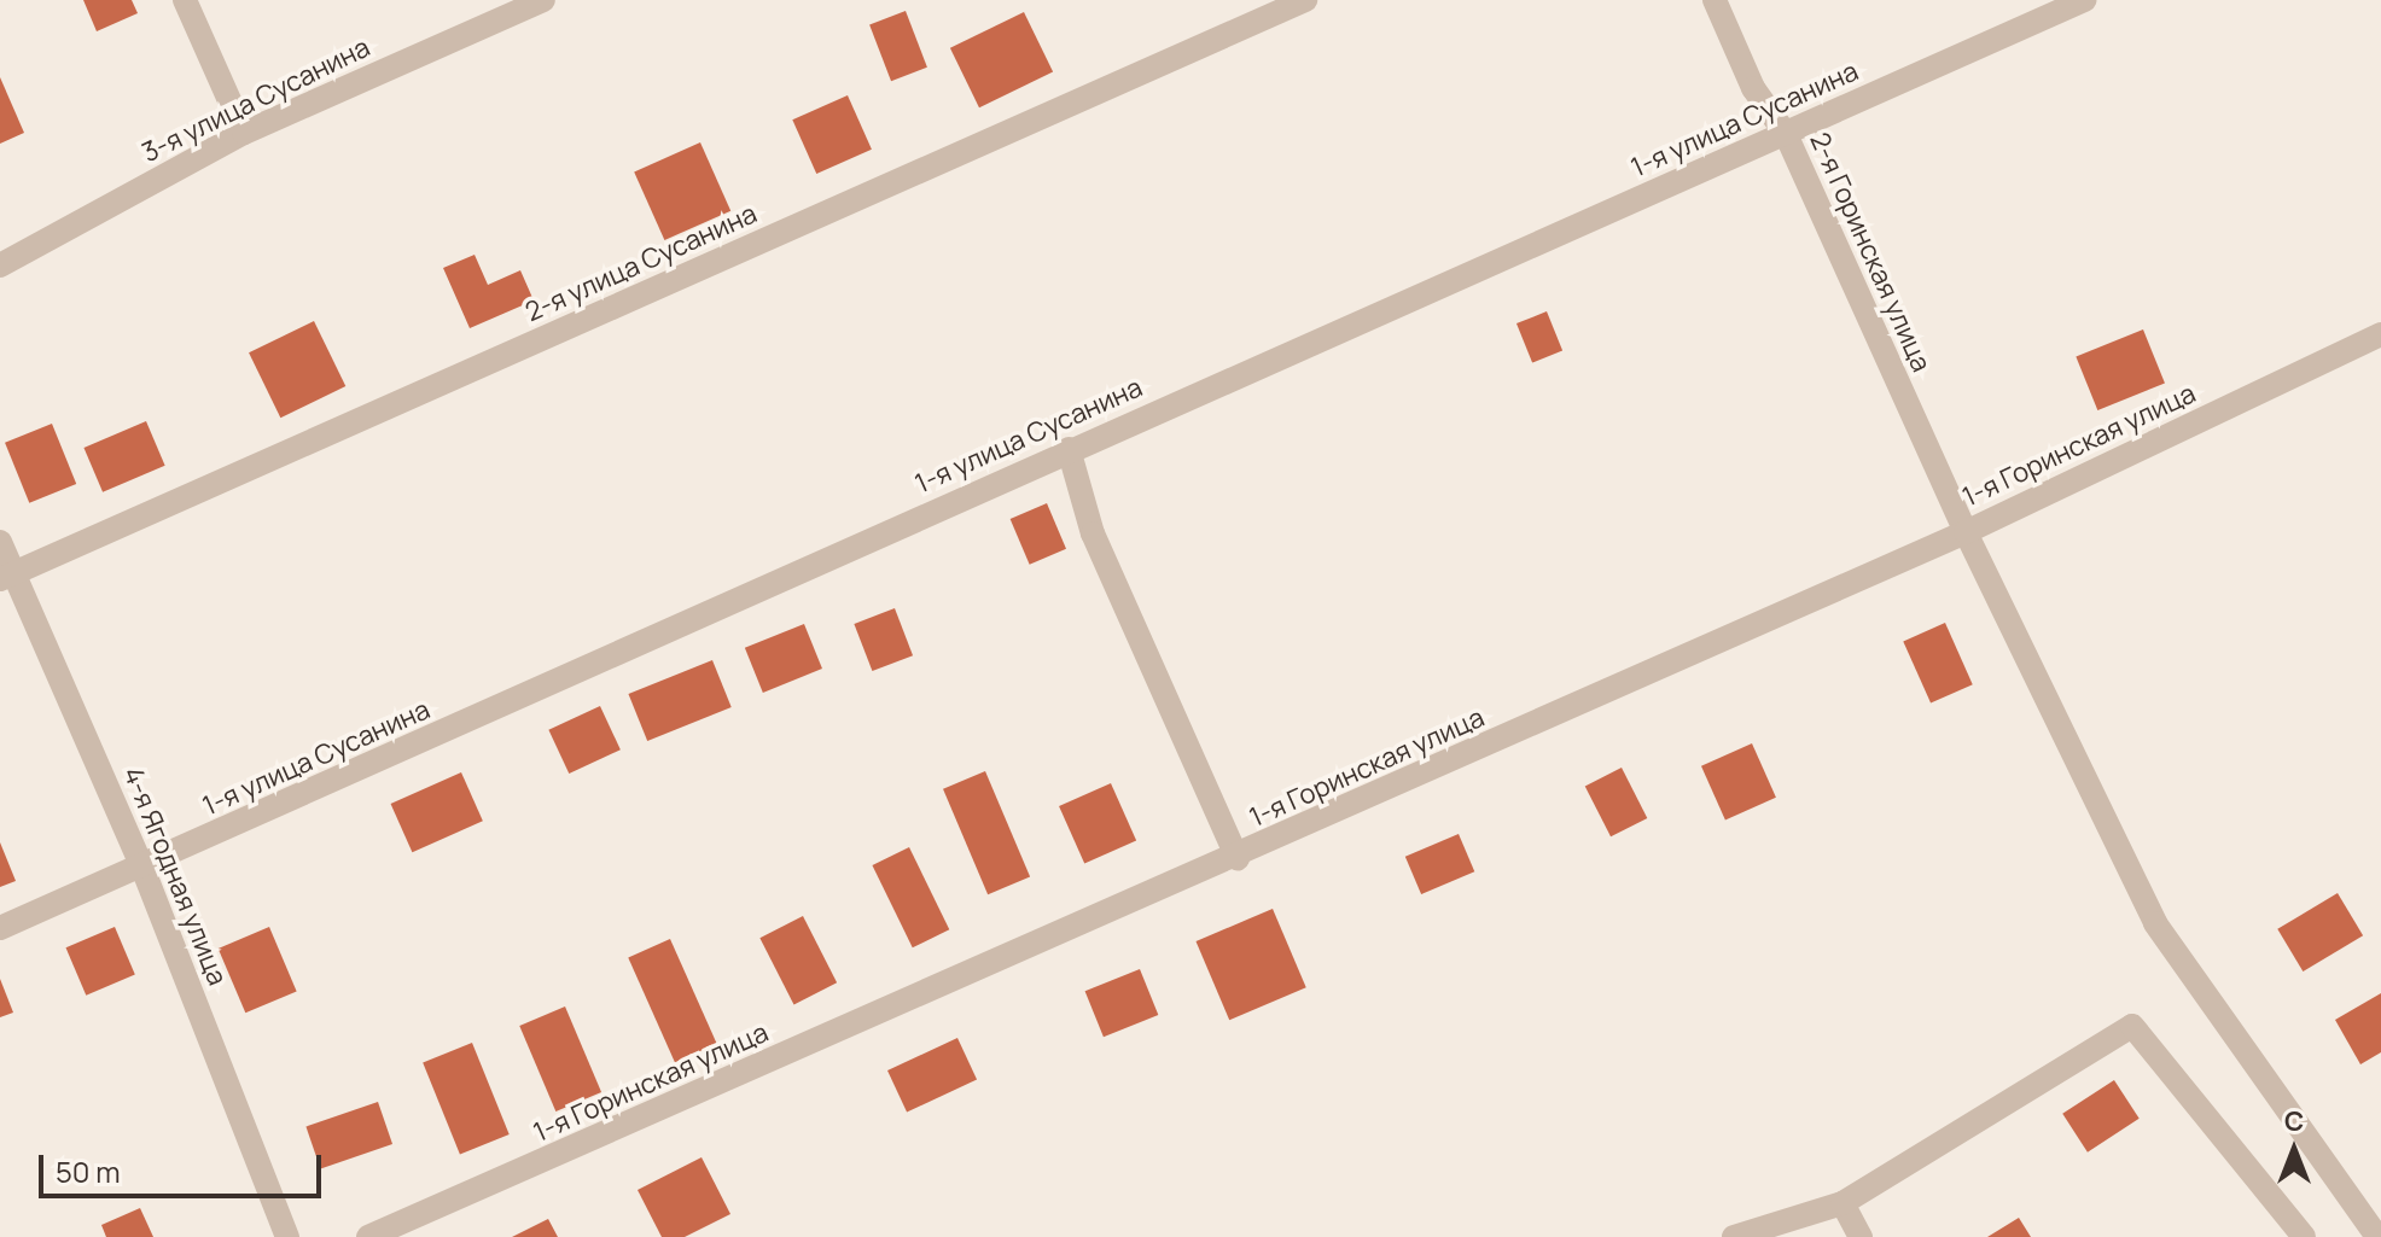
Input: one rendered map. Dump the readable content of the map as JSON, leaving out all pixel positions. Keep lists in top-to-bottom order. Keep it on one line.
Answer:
{"streets":{"street":["3-я улица Сусанина","1-я улица Сусанина","2-я Горинская улица","2-я улица Сусанина","1-я Горинская улица","4-я Ягодная улица"]},"crossings":[["1-я улица Сусанина","2-я Горинская улица"],["1-я улица Сусанина","4-я Ягодная улица"],["2-я Горинская улица","1-я Горинская улица"],["2-я улица Сусанина","4-я Ягодная улица"]],"scale_bar":"50 m","north":"top"}
